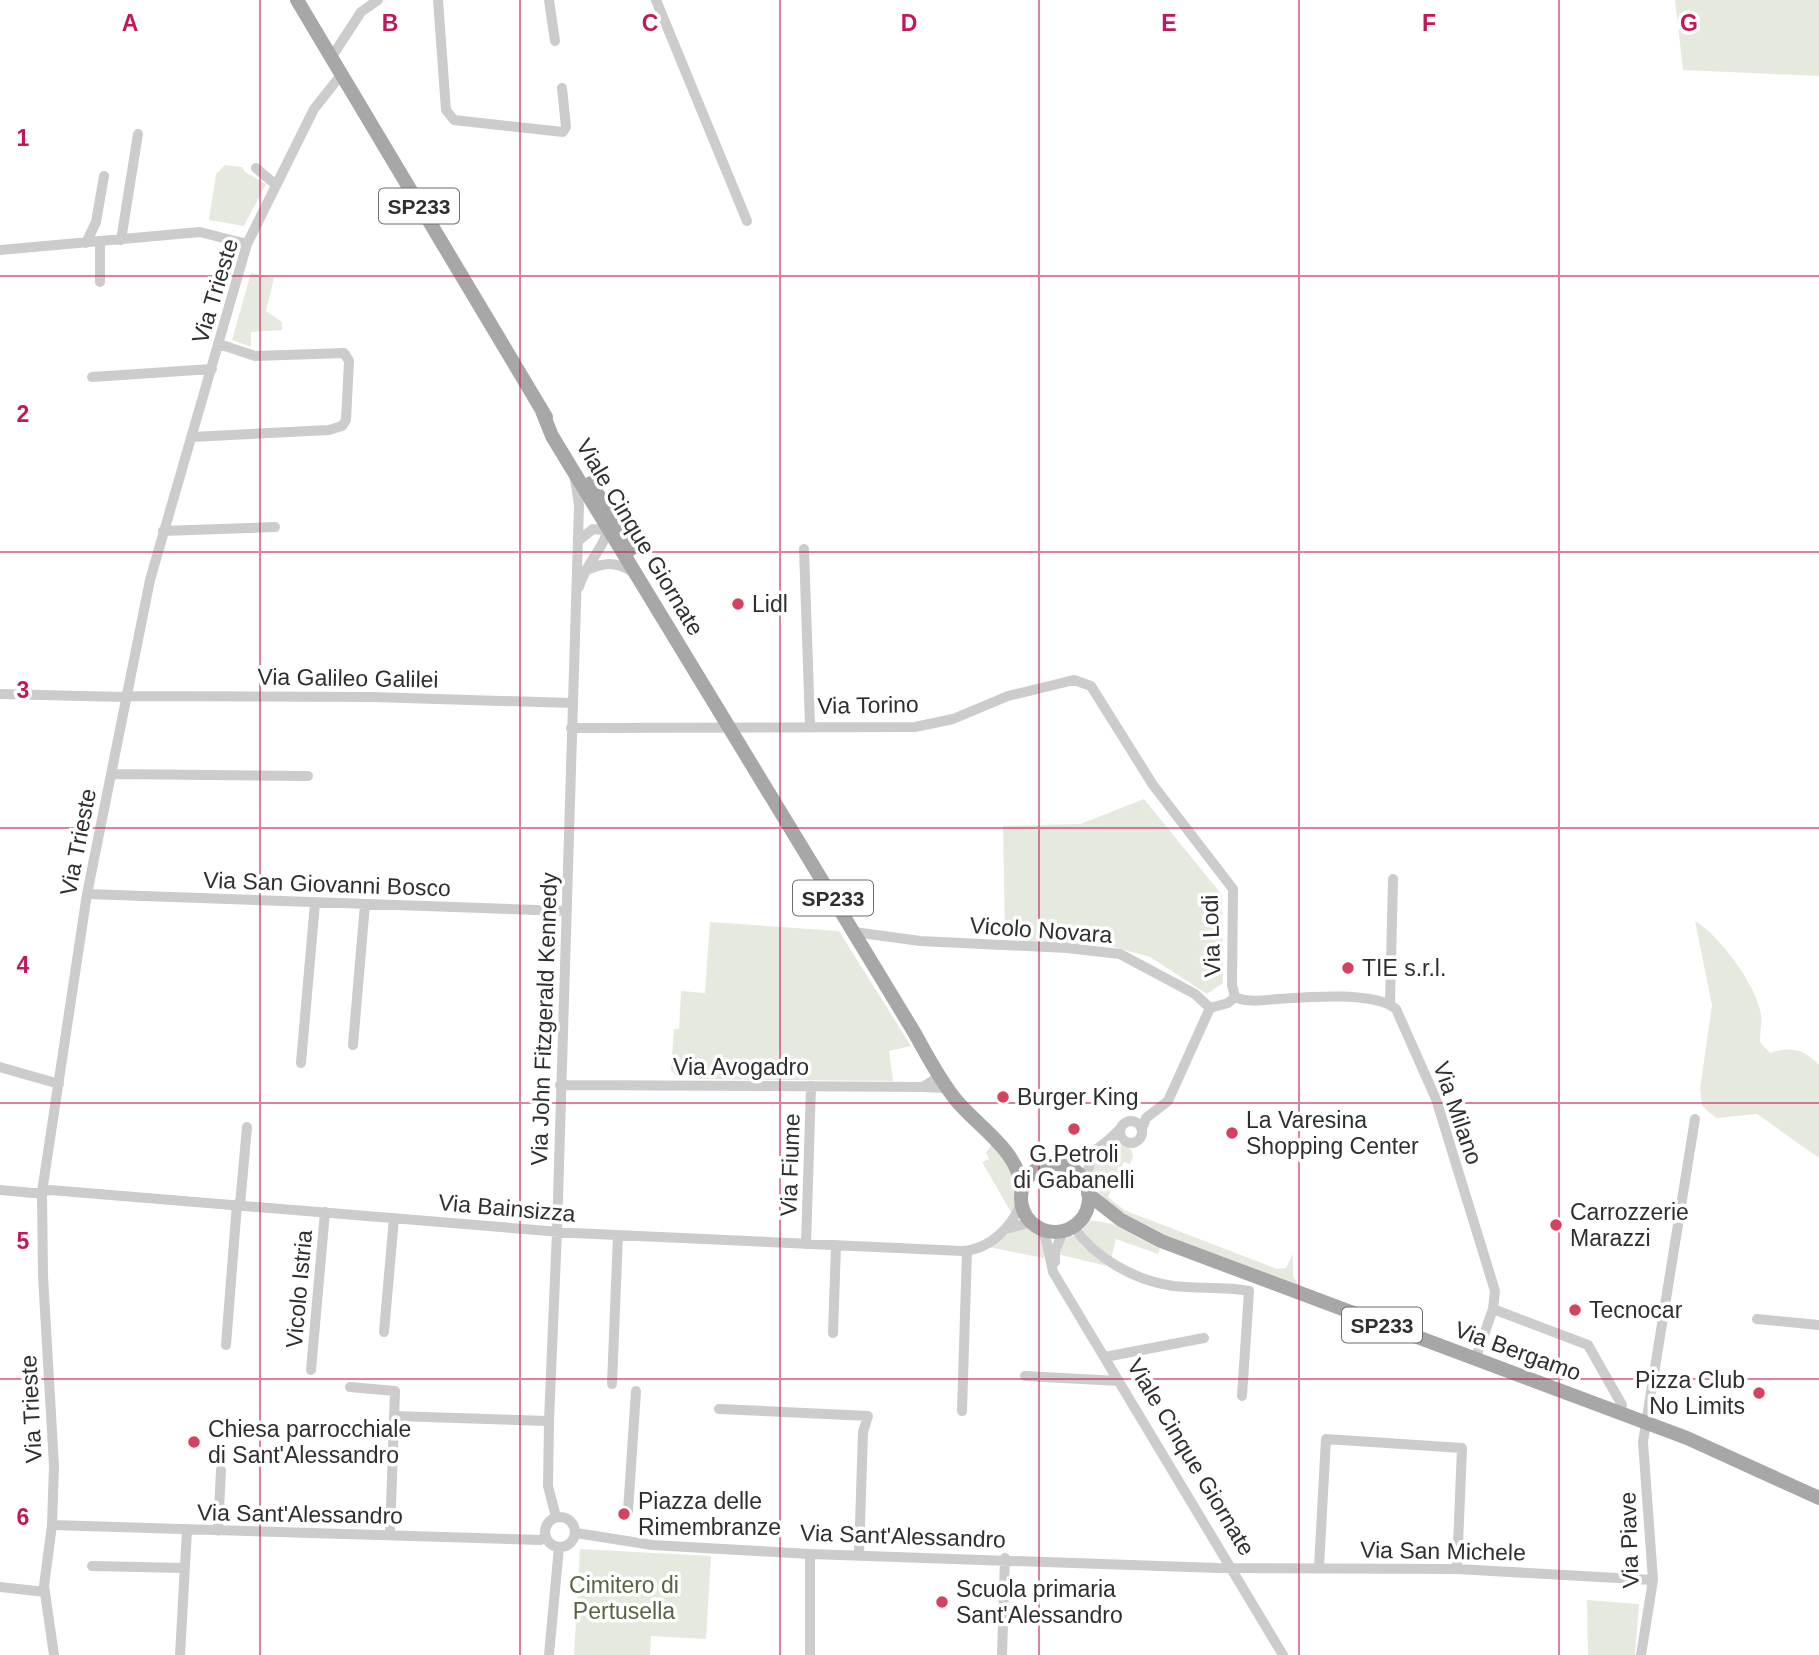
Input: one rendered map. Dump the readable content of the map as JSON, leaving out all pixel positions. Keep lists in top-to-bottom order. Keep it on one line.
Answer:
{"streets":{"main road":["SP233","Viale Cinque Giornate","Via Bergamo"],"street":["Via Trieste","Via Galileo Galilei","Via Torino","Via San Giovanni Bosco","Vicolo Novara","Via Lodi","Via John Fitzgerald Kennedy","Via Avogadro","Via Milano","Via Fiume","Via Bainsizza","Vicolo Istria","Via Sant'Alessandro","Via Piave","Via San Michele"]},"crossings":[["SP233","Viale Cinque Giornate"],["SP233","Via Bainsizza"],["SP233","Via Bergamo"],["Via Trieste","Viale Cinque Giornate"],["Via Trieste","Via Galileo Galilei"],["Via Trieste","Via San Giovanni Bosco"],["Via Trieste","Via Bainsizza"],["Via Trieste","Via Sant'Alessandro"],["Viale Cinque Giornate","Via Torino"],["Viale Cinque Giornate","Vicolo Novara"],["Viale Cinque Giornate","Via John Fitzgerald Kennedy"],["Viale Cinque Giornate","Via Avogadro"],["Viale Cinque Giornate","Via Bainsizza"],["Viale Cinque Giornate","Via Bergamo"],["Viale Cinque Giornate","Via Sant'Alessandro"],["Viale Cinque Giornate","Via San Michele"],["Via Galileo Galilei","Via John Fitzgerald Kennedy"],["Via Torino","Via Lodi"],["Via Torino","Via John Fitzgerald Kennedy"],["Via San Giovanni Bosco","Via John Fitzgerald Kennedy"],["Via Lodi","Via Milano"],["Via John Fitzgerald Kennedy","Via Avogadro"],["Via John Fitzgerald Kennedy","Via Bainsizza"],["Via John Fitzgerald Kennedy","Via Sant'Alessandro"],["Via Avogadro","Via Fiume"],["Via Milano","Via Bergamo"],["Via Fiume","Via Bainsizza"],["Via Bainsizza","Vicolo Istria"],["Via Bainsizza","Via Bergamo"],["Via Bergamo","Via Piave"],["Via Sant'Alessandro","Via San Michele"],["Via Piave","Via San Michele"]],"parks":["Cimitero di Pertusella"],"places":["Lidl","TIE s.r.l.","Burger King","G.Petroli di Gabanelli","La Varesina Shopping Center","Carrozzerie Marazzi","Tecnocar","Pizza Club No Limits","Chiesa parrocchiale di Sant'Alessandro","Piazza delle Rimembranze","Scuola primaria Sant'Alessandro"],"grid":{"columns":["A","B","C","D","E","F","G"],"rows":["1","2","3","4","5","6"]}}
